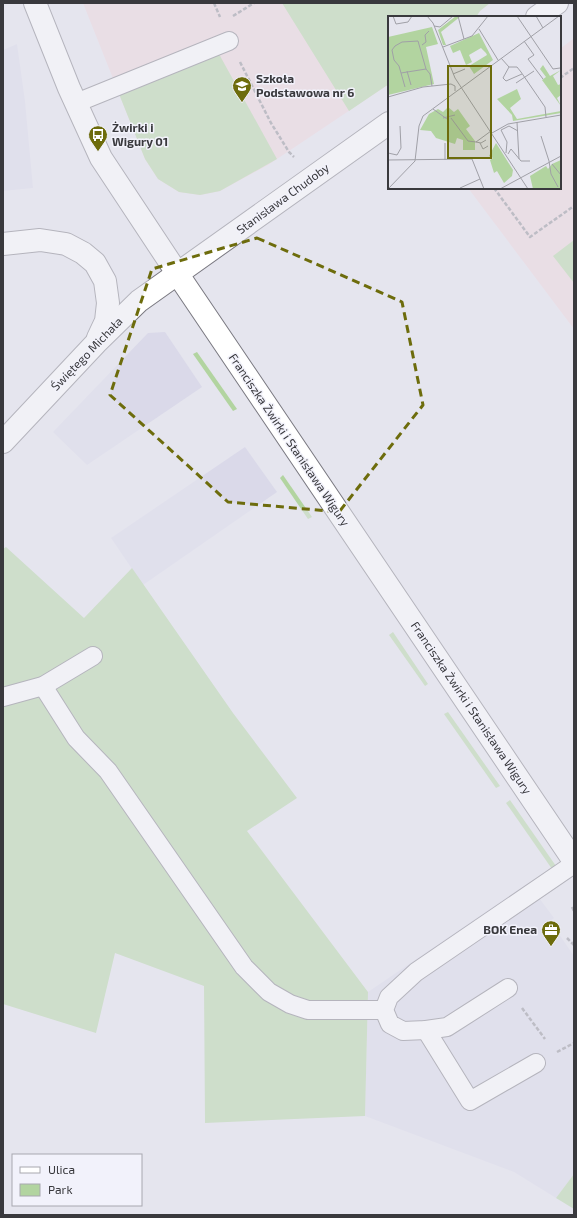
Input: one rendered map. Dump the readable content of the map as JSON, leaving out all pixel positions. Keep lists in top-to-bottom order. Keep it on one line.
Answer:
{"streets":{"street":["Stanisława Chudoby","Świętego Michała","Franciszka Żwirki i Stanisława Wigury"]},"crossings":[["Stanisława Chudoby","Świętego Michała"],["Stanisława Chudoby","Franciszka Żwirki i Stanisława Wigury"],["Świętego Michała","Franciszka Żwirki i Stanisława Wigury"]],"places":{"school or university":["Szkoła Podstawowa nr 6"],"bus stop":["Żwirki i Wigury 01"],"office":["BOK Enea"]},"legend":["Ulica","Park"]}
